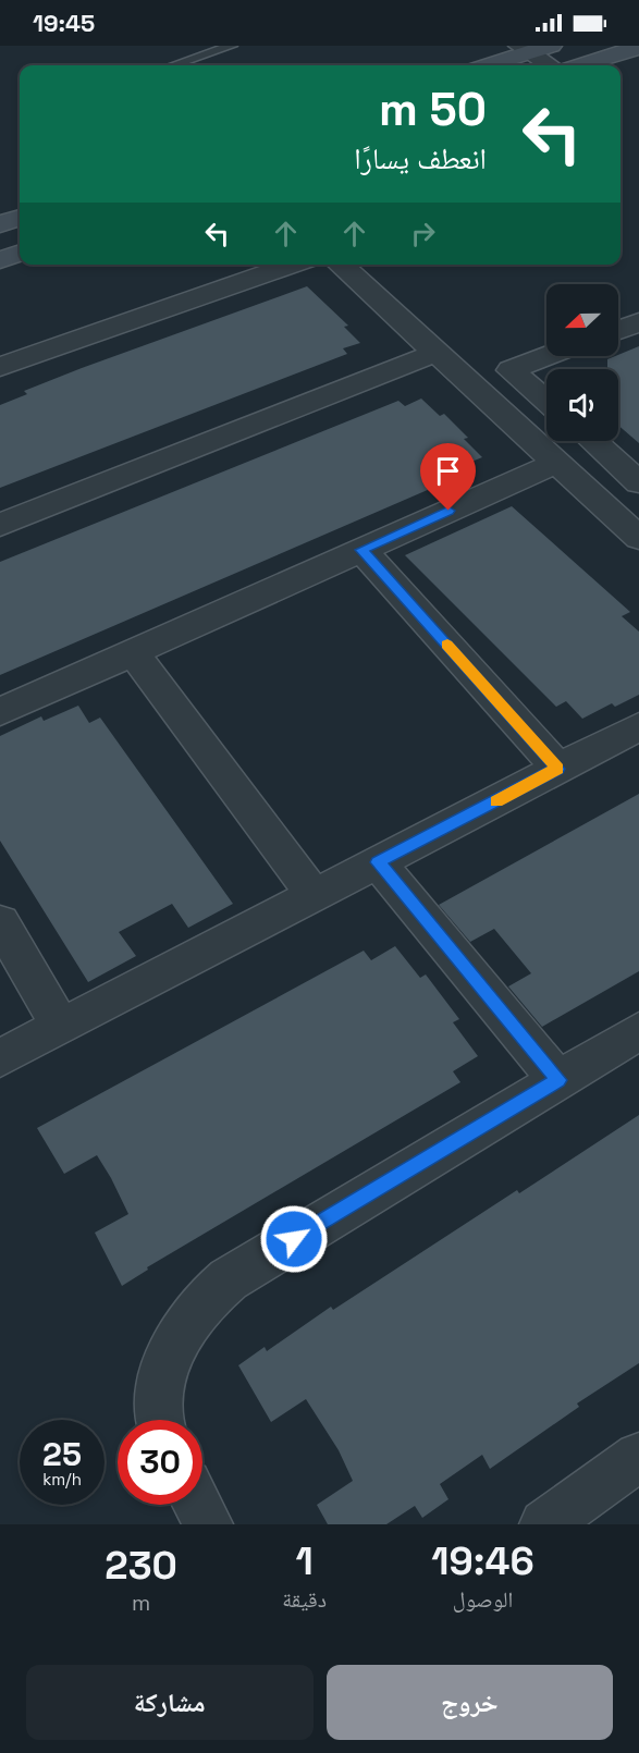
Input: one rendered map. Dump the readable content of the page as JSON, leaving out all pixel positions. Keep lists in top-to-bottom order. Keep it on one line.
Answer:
{"north":"left","page":{"status":"19:45","turn":["50 m","انعطف يسارًا"],"speed":"25 km/h","limit":"30","eta":["19:46","الوصول","1","دقيقة","230","m"],"buttons":["خروج","مشاركة"]}}
